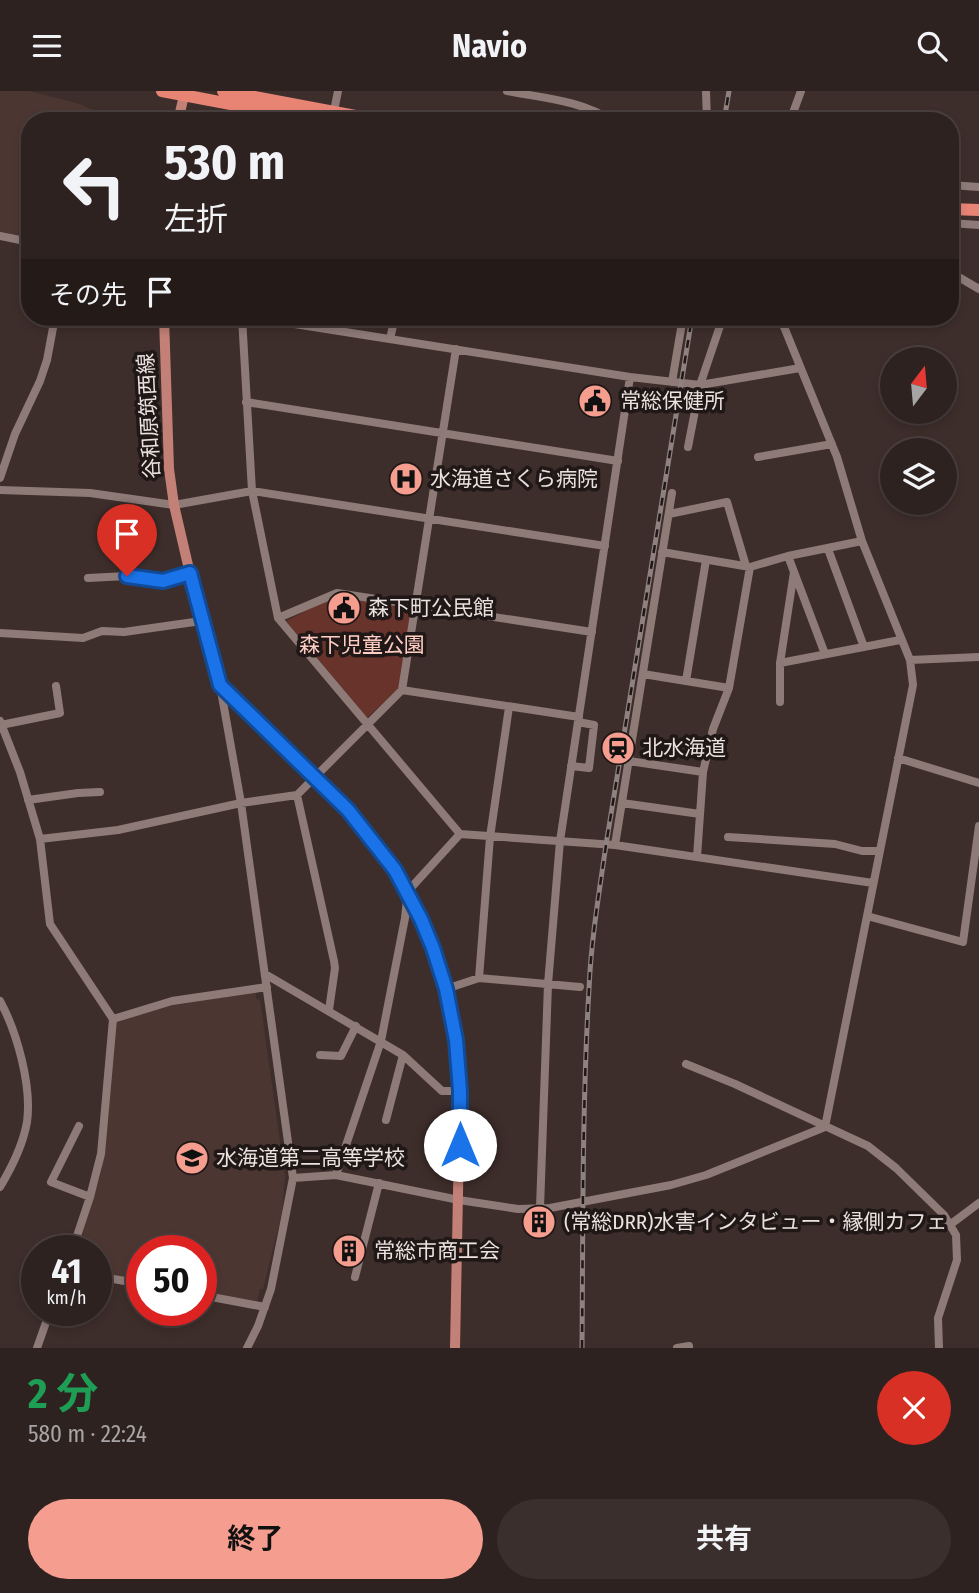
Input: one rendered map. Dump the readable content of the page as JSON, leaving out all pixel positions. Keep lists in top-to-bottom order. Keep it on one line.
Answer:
{"streets":{"main road":["谷和原筑西線"]},"parks":["森下児童公園"],"places":{"public building":["常総保健所","森下町公民館"],"hospital":["水海道さくら病院"],"station":["北水海道"],"school or university":["水海道第二高等学校"],"building":["(常総DRR)水害インタビュー・縁側カフェ","常総市商工会"]},"north":"top","page":{"header":"Navio","turn":["530 m","左折"],"then":"その先","speed":"41 km/h","limit":"50","heading":["2 分","580 m · 22:24"],"buttons":["終了","共有"]}}
